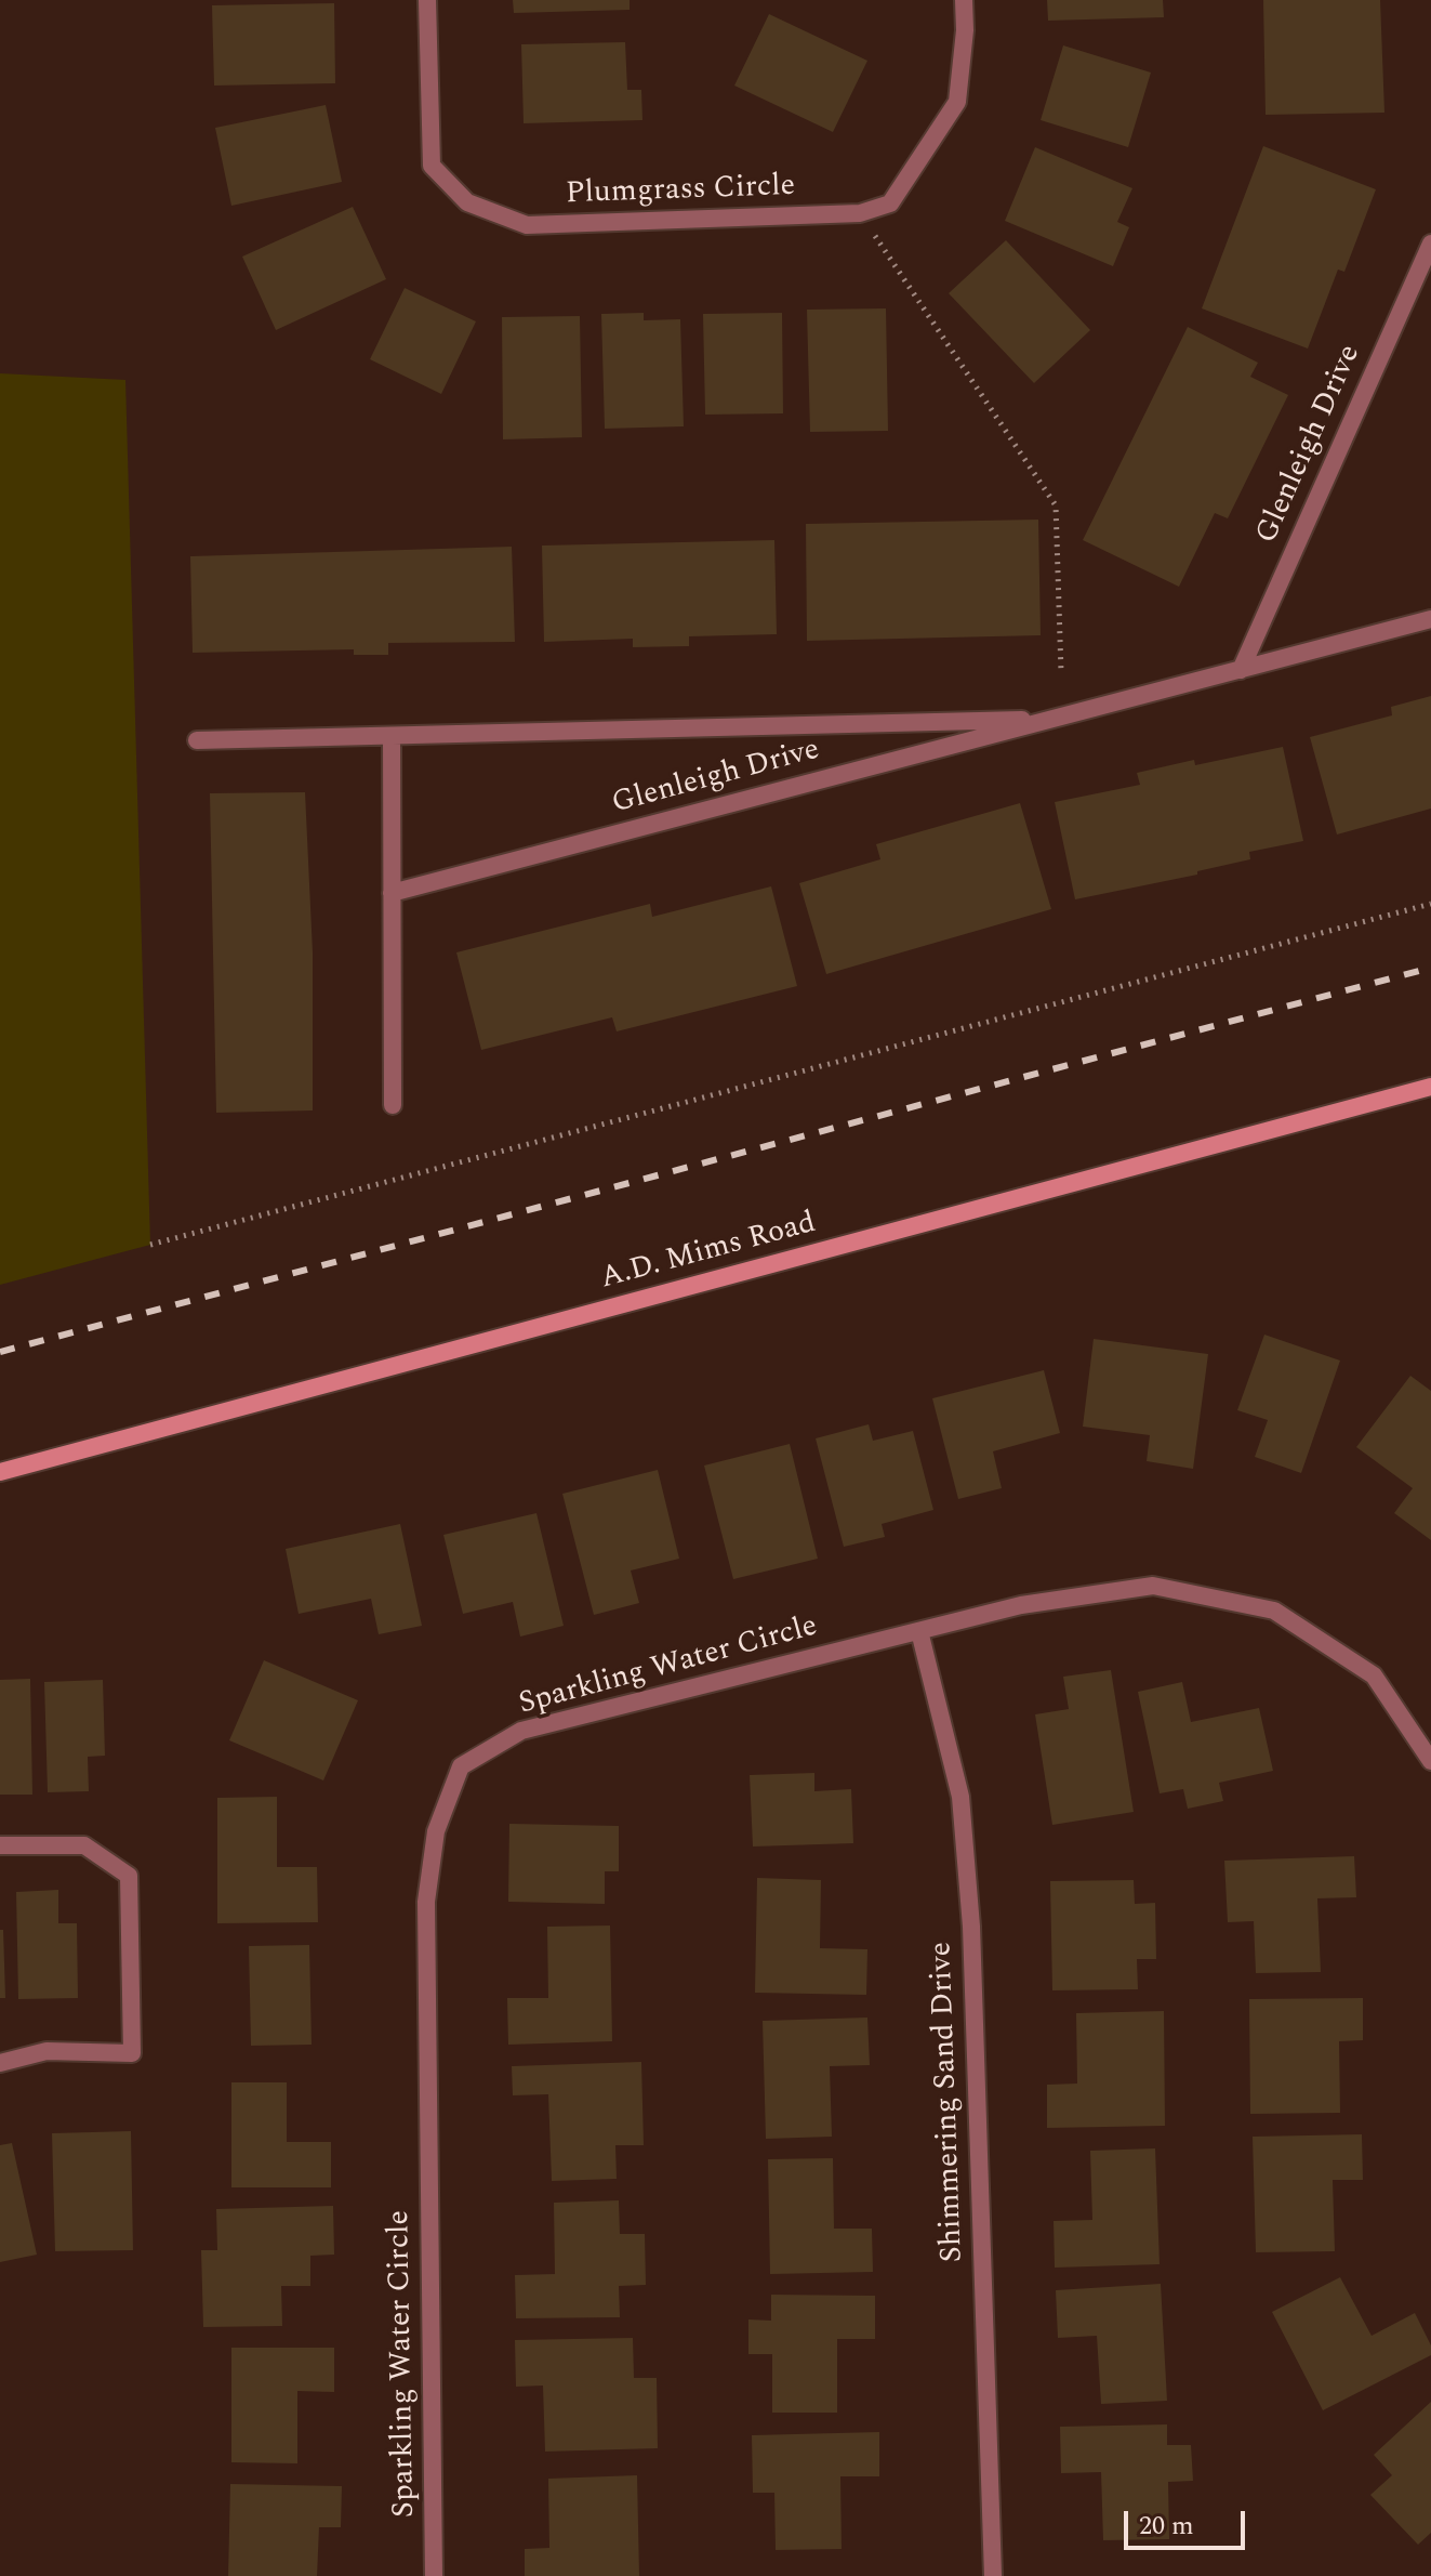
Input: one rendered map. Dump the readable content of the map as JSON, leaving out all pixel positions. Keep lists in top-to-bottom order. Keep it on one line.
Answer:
{"streets":{"street":["Plumgrass Circle","Glenleigh Drive","A.D. Mims Road","Sparkling Water Circle","Shimmering Sand Drive"]},"crossings":[["Sparkling Water Circle","Shimmering Sand Drive"]],"scale_bar":"20 m"}
